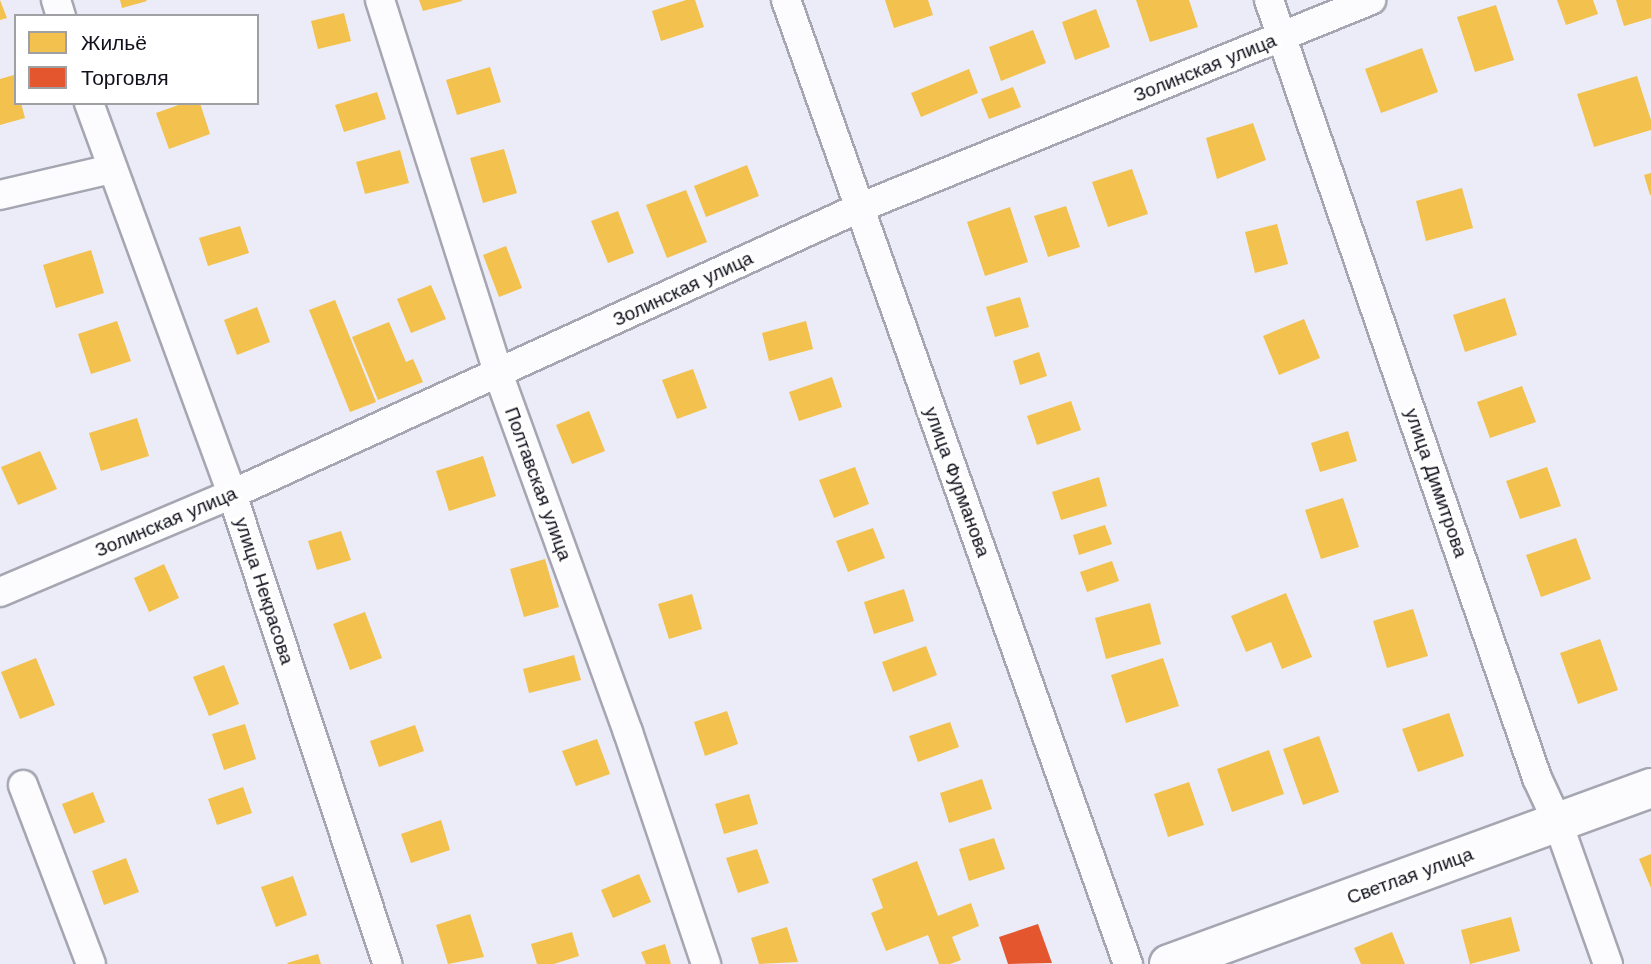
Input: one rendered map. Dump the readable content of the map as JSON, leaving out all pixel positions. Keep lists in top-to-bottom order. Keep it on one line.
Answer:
{"streets":{"main road":["Светлая улица"],"street":["Золинская улица","улица Фурманова","улица Димитрова","Полтавская улица","улица Некрасова"]},"crossings":[["Золинская улица","улица Фурманова"],["Золинская улица","улица Димитрова"],["Золинская улица","Полтавская улица"],["Золинская улица","улица Некрасова"],["улица Димитрова","Светлая улица"]],"legend":["Жильё","Торговля"]}
